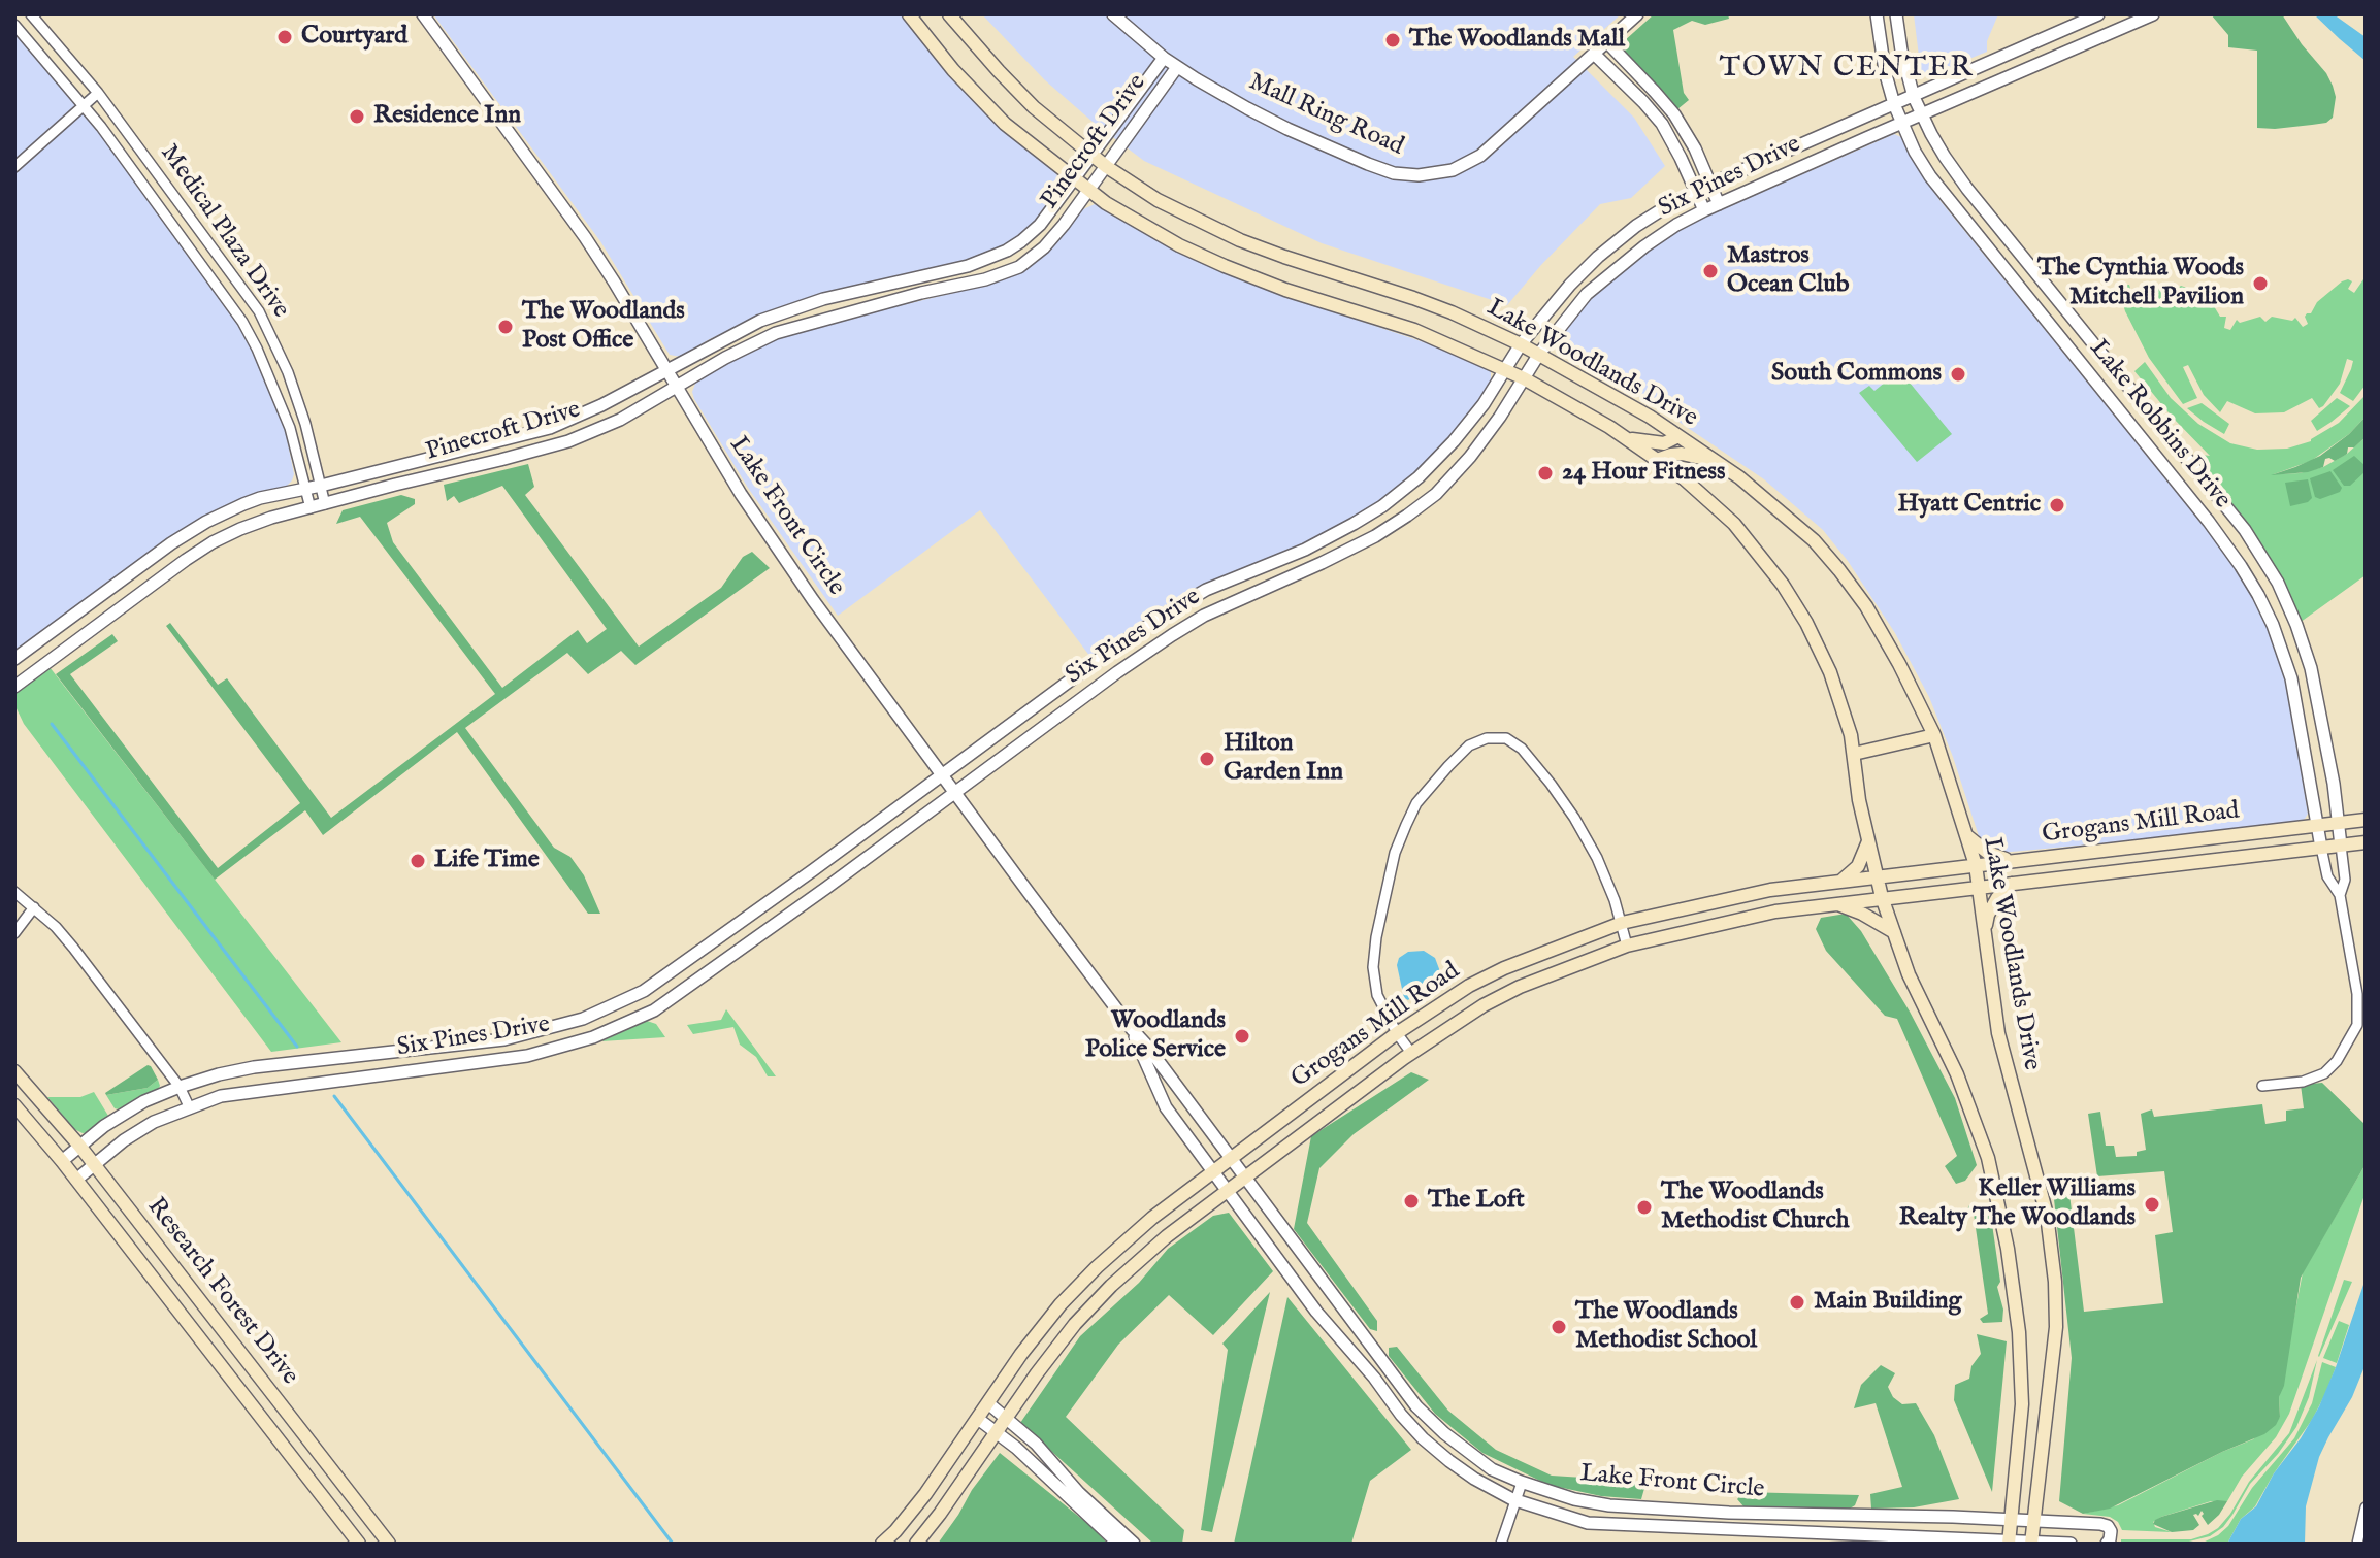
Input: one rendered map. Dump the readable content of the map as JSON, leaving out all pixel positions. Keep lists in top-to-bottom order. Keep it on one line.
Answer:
{"streets":{"main road":["Lake Woodlands Drive","Grogans Mill Road","Research Forest Drive"],"street":["Mall Ring Road","Pinecroft Drive","Six Pines Drive","Medical Plaza Drive","Lake Robbins Drive","Lake Front Circle"]},"crossings":[["Mall Ring Road","Pinecroft Drive"],["Pinecroft Drive","Medical Plaza Drive"],["Pinecroft Drive","Lake Woodlands Drive"],["Pinecroft Drive","Lake Front Circle"],["Six Pines Drive","Lake Woodlands Drive"],["Six Pines Drive","Lake Robbins Drive"],["Six Pines Drive","Lake Front Circle"],["Six Pines Drive","Research Forest Drive"],["Lake Woodlands Drive","Lake Front Circle"],["Lake Woodlands Drive","Grogans Mill Road"],["Lake Robbins Drive","Grogans Mill Road"],["Lake Front Circle","Grogans Mill Road"]],"districts":["TOWN CENTER"],"places":["Courtyard","The Woodlands Mall","Residence Inn","Mastros Ocean Club","The Cynthia Woods Mitchell Pavilion","The Woodlands Post Office","South Commons","24 Hour Fitness","Hyatt Centric","Hilton Garden Inn","Life Time","Woodlands Police Service","The Loft","Keller Williams Realty The Woodlands","The Woodlands Methodist Church","Main Building","The Woodlands Methodist School"]}
